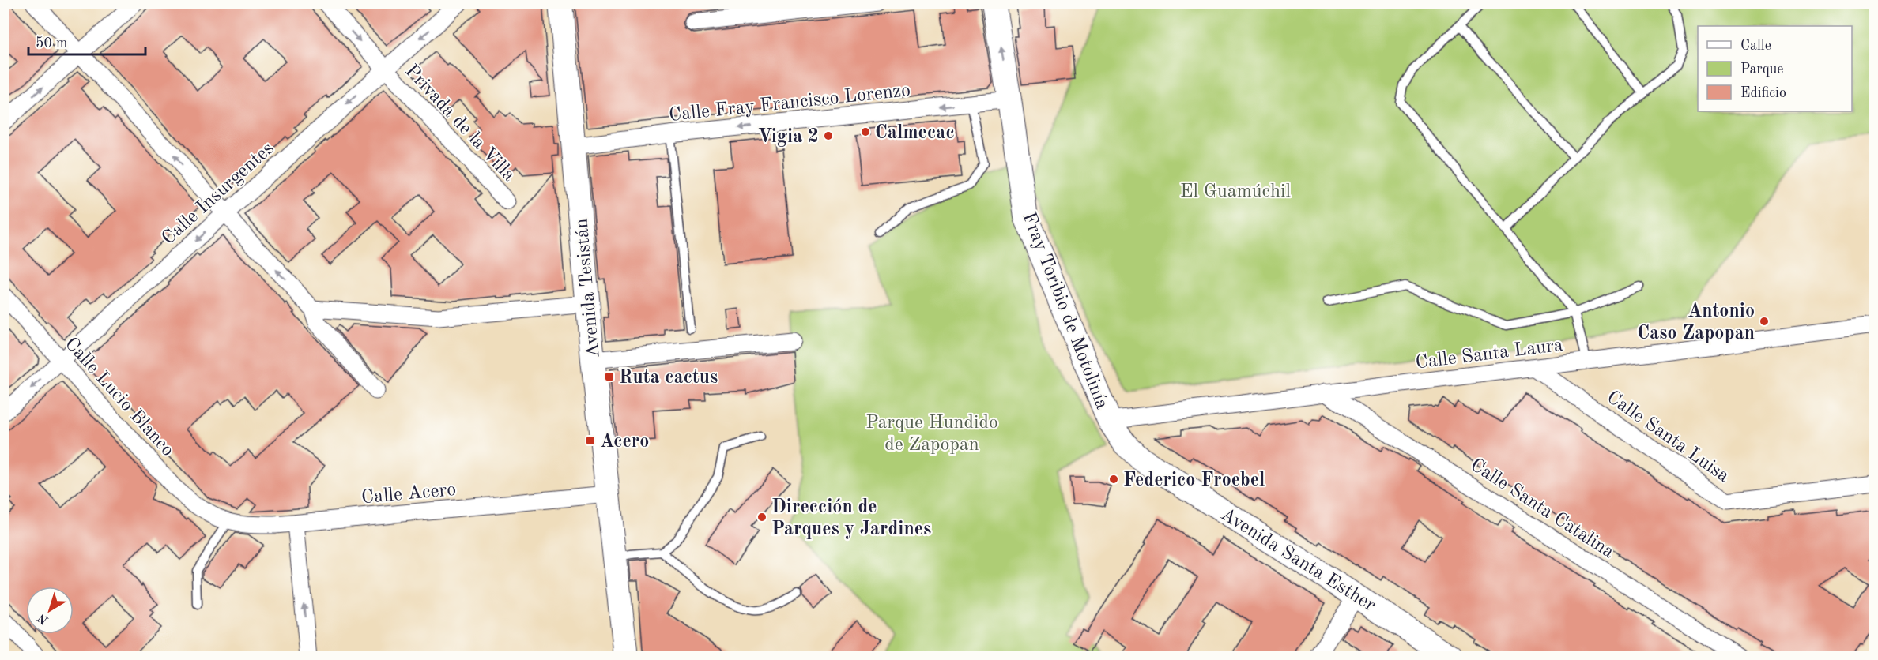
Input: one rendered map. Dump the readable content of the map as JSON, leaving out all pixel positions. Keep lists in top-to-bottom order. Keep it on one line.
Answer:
{"streets":{"street":["Calle Fray Francisco Lorenzo","Privada de la Villa","Calle Insurgentes","Avenida Tesistán","Fray Toribio de Motolinía","Calle Santa Laura","Calle Lucio Blanco","Calle Santa Luisa","Calle Acero","Calle Santa Catalina","Avenida Santa Esther"]},"crossings":[["Calle Fray Francisco Lorenzo","Avenida Tesistán"],["Calle Fray Francisco Lorenzo","Fray Toribio de Motolinía"],["Privada de la Villa","Calle Insurgentes"],["Calle Insurgentes","Calle Lucio Blanco"],["Avenida Tesistán","Calle Acero"],["Fray Toribio de Motolinía","Calle Santa Laura"],["Fray Toribio de Motolinía","Avenida Santa Esther"],["Calle Santa Laura","Calle Santa Luisa"],["Calle Santa Laura","Calle Santa Catalina"],["Calle Santa Laura","Avenida Santa Esther"],["Calle Lucio Blanco","Calle Acero"]],"one_way":["Calle Insurgentes"],"parks":["El Guamúchil","Parque Hundido de Zapopan"],"places":{"other":["Calmecac","Vigia 2","Antonio Caso Zapopan","Federico Froebel","Dirección de Parques y Jardines"],"transit":["Ruta cactus","Acero"]},"legend":["Calle","Parque","Edificio"],"scale_bar":"50 m","north":"bottom left"}
